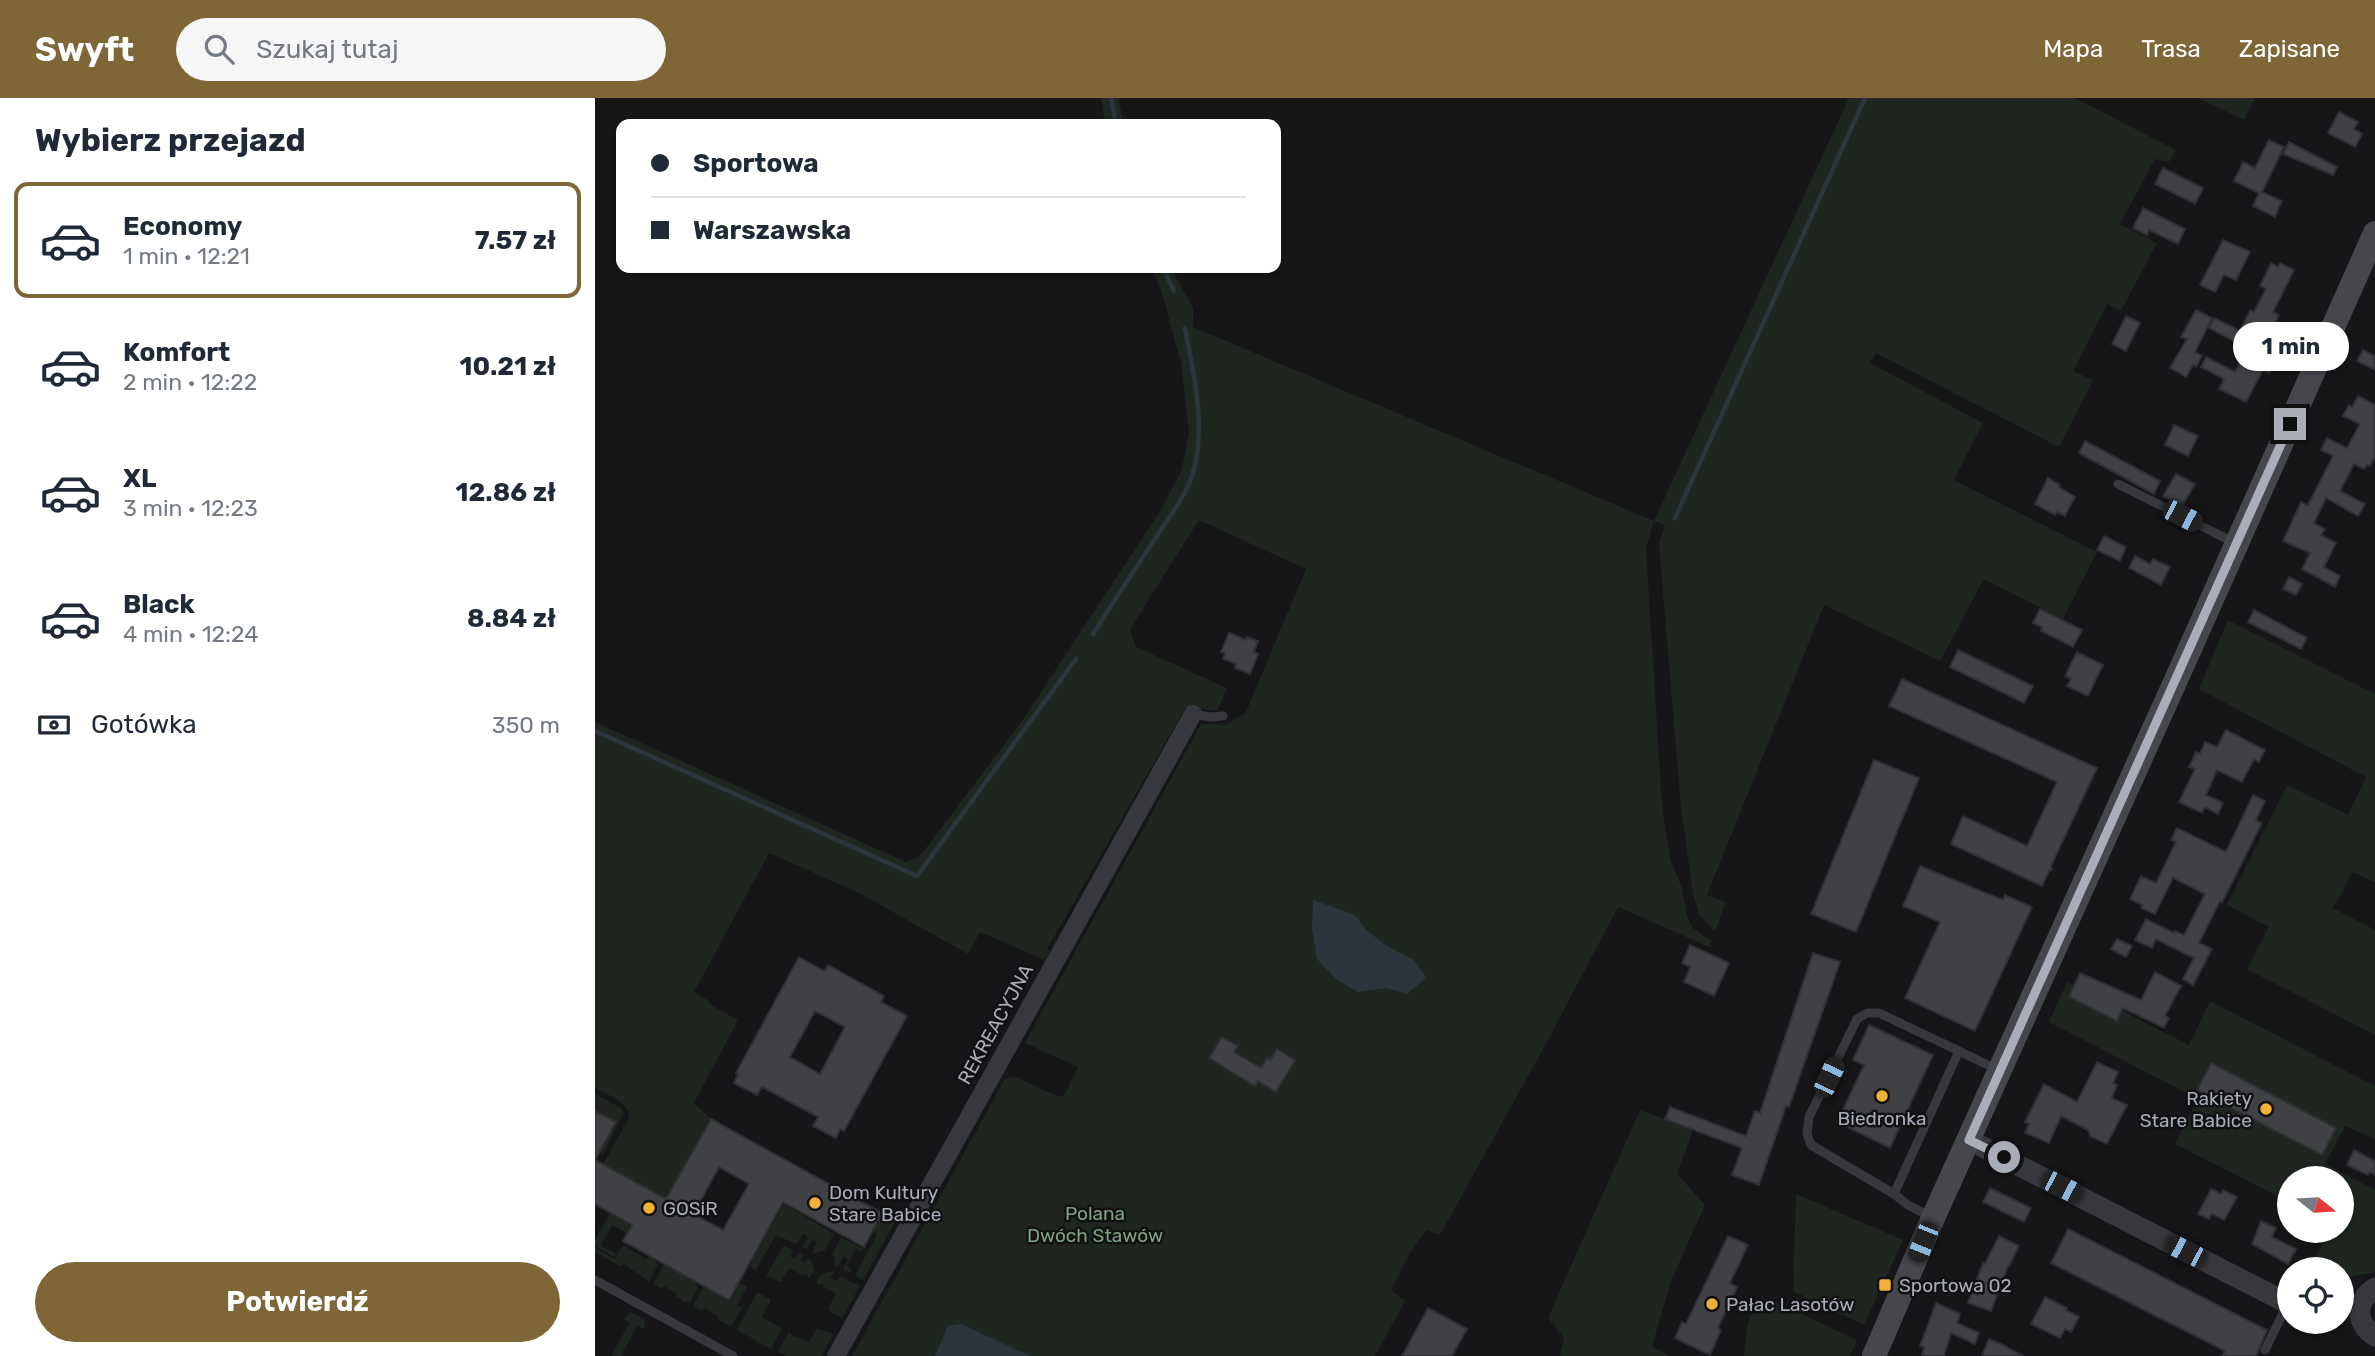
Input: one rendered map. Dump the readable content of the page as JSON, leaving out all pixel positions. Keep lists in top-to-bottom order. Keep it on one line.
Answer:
{"streets":{"street":["REKREACYJNA"]},"parks":["Polana Dwóch Stawów"],"places":{"other":["Biedronka","Rakiety Stare Babice","Dom Kultury Stare Babice","GOSiR","Pałac Lasotów"],"transit":["Sportowa 02"]},"north":"right","page":{"header":"Swyft","search":"Szukaj tutaj","nav":["Mapa","Trasa","Zapisane"],"heading":"Wybierz przejazd","banner":["Sportowa","Warszawska"],"list":[{"name":"Economy","note":"1 min · 12:21","value":"7.57 zł"},{"name":"Komfort","note":"2 min · 12:22","value":"10.21 zł"},{"name":"XL","note":"3 min · 12:23","value":"12.86 zł"},{"name":"Black","note":"4 min · 12:24","value":"8.84 zł"}],"bubble":"1 min","pay":["Gotówka","350 m"],"buttons":"Potwierdź"}}
